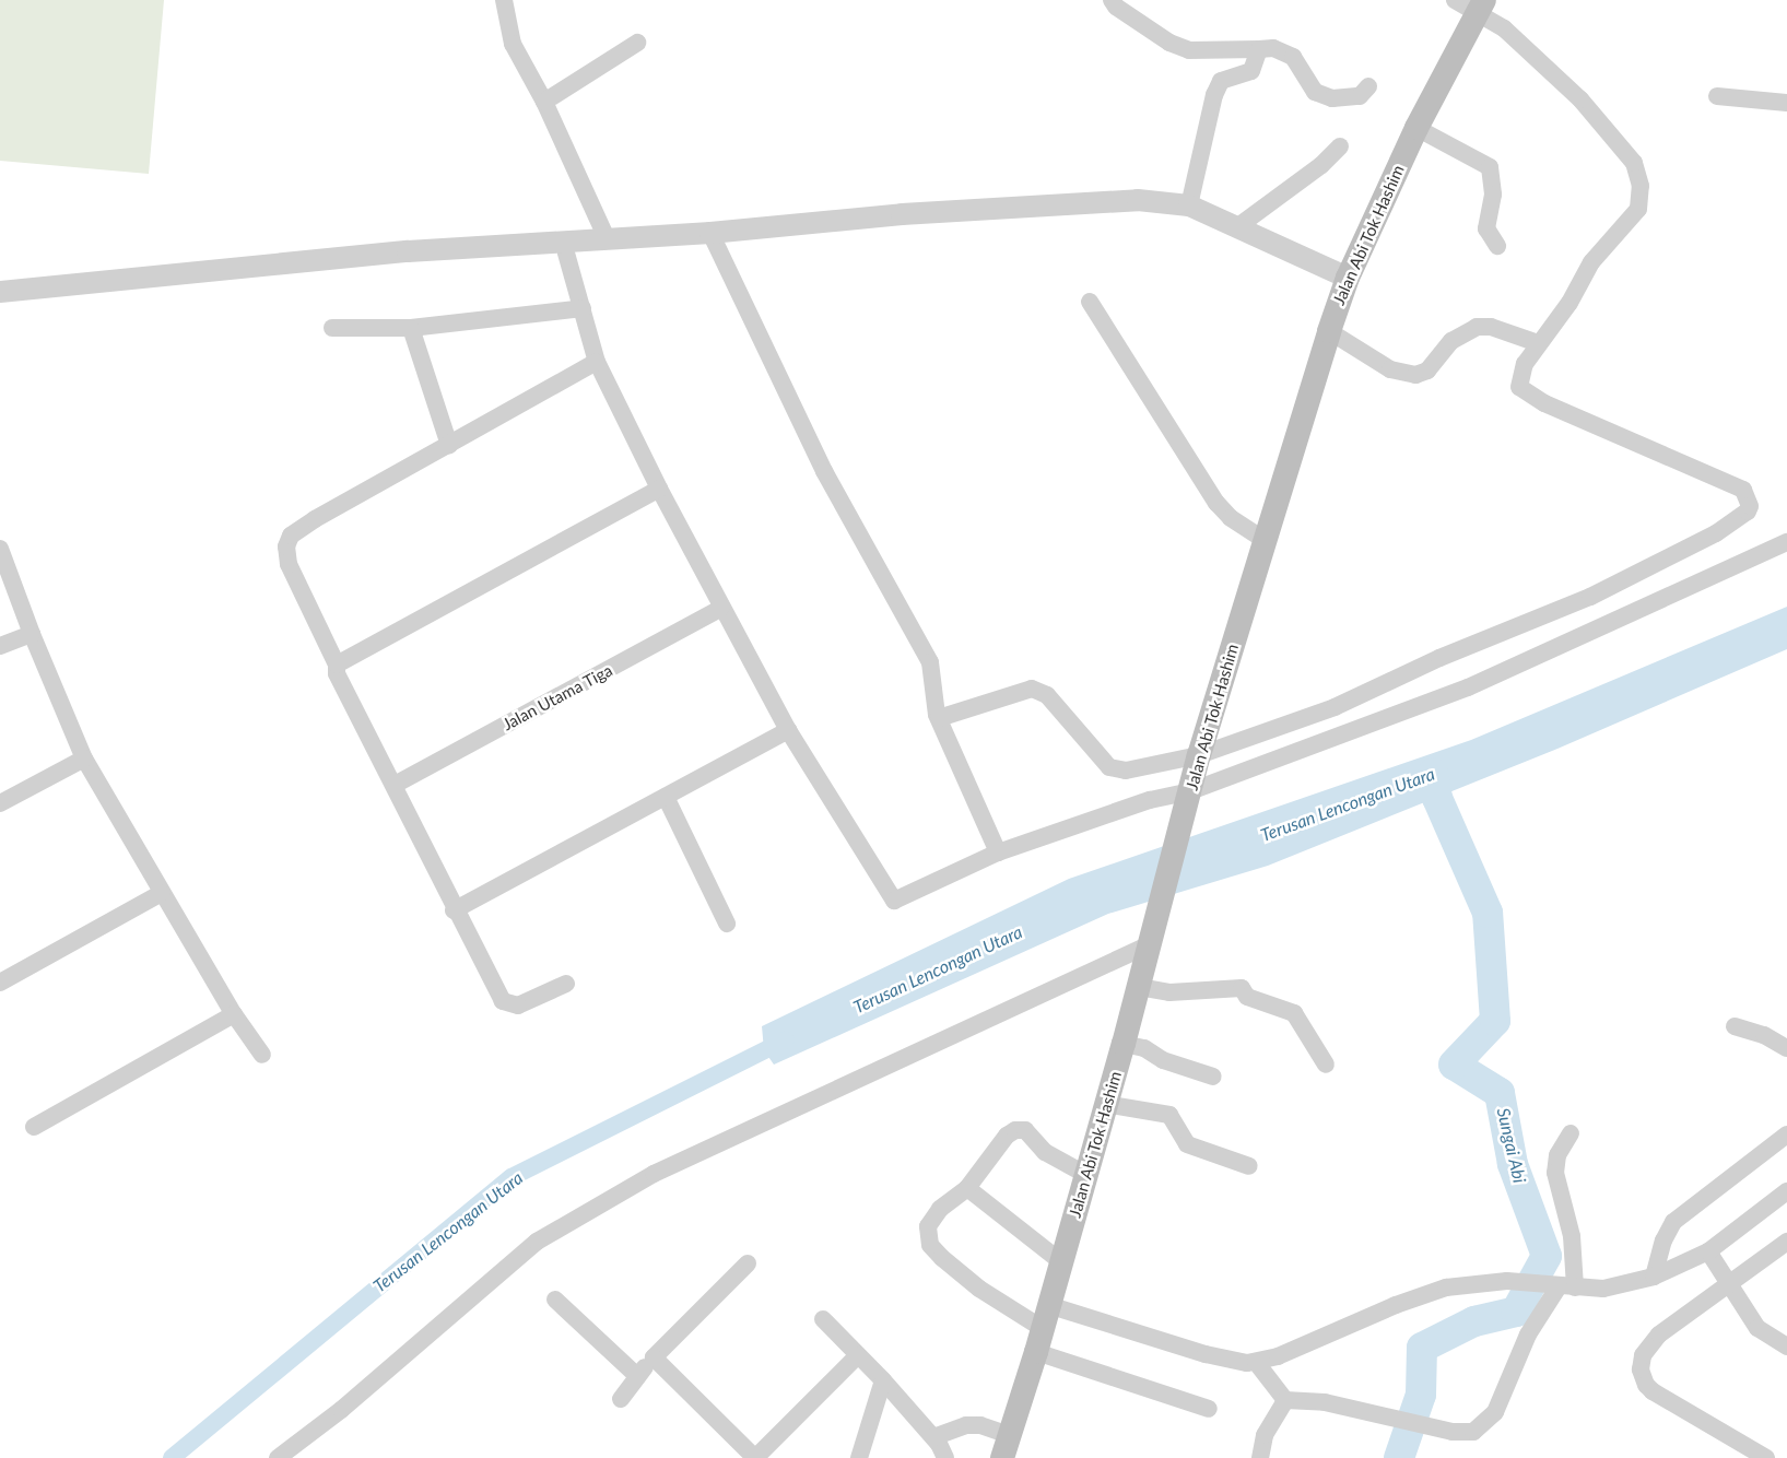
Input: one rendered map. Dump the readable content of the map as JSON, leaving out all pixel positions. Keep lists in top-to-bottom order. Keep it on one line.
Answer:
{"streets":{"main road":["Jalan Abi Tok Hashim"],"street":["Jalan Utama Tiga"]},"water":["Terusan Lencongan Utara","Sungai Abi"]}
